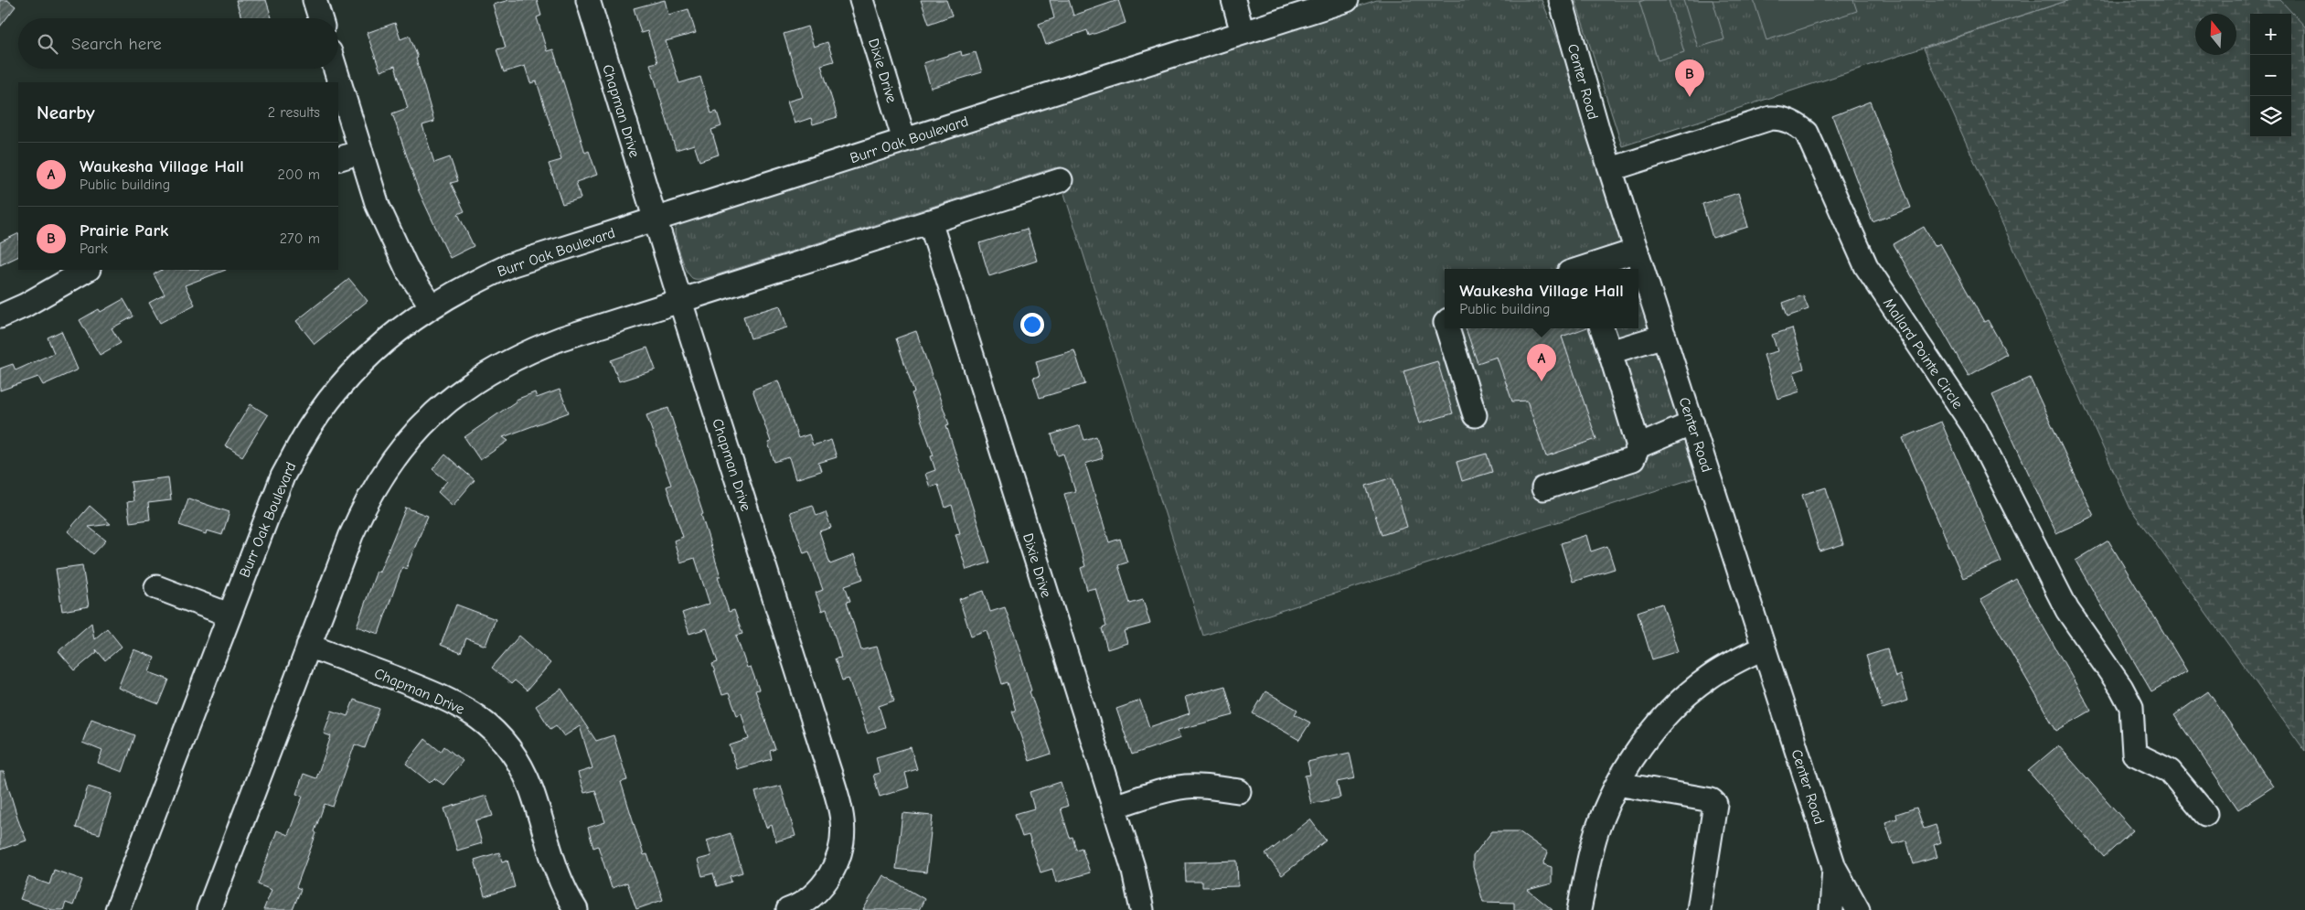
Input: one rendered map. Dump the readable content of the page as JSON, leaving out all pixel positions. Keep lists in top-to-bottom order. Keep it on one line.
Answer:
{"streets":{"street":["Dixie Drive","Center Road","Chapman Drive","Burr Oak Boulevard","Mallard Pointe Circle"]},"crossings":[["Dixie Drive","Burr Oak Boulevard"],["Center Road","Mallard Pointe Circle"],["Chapman Drive","Burr Oak Boulevard"]],"north":"top","page":{"map_buttons":["+","−"],"search":"Search here","pins":["B","A"],"heading":["Nearby","2 results"],"list":[{"mark":"A","name":"Waukesha Village Hall","note":"Public building","value":"200 m"},{"mark":"B","name":"Prairie Park","note":"Park","value":"270 m"}],"popup":["Waukesha Village Hall","Public building"]}}
